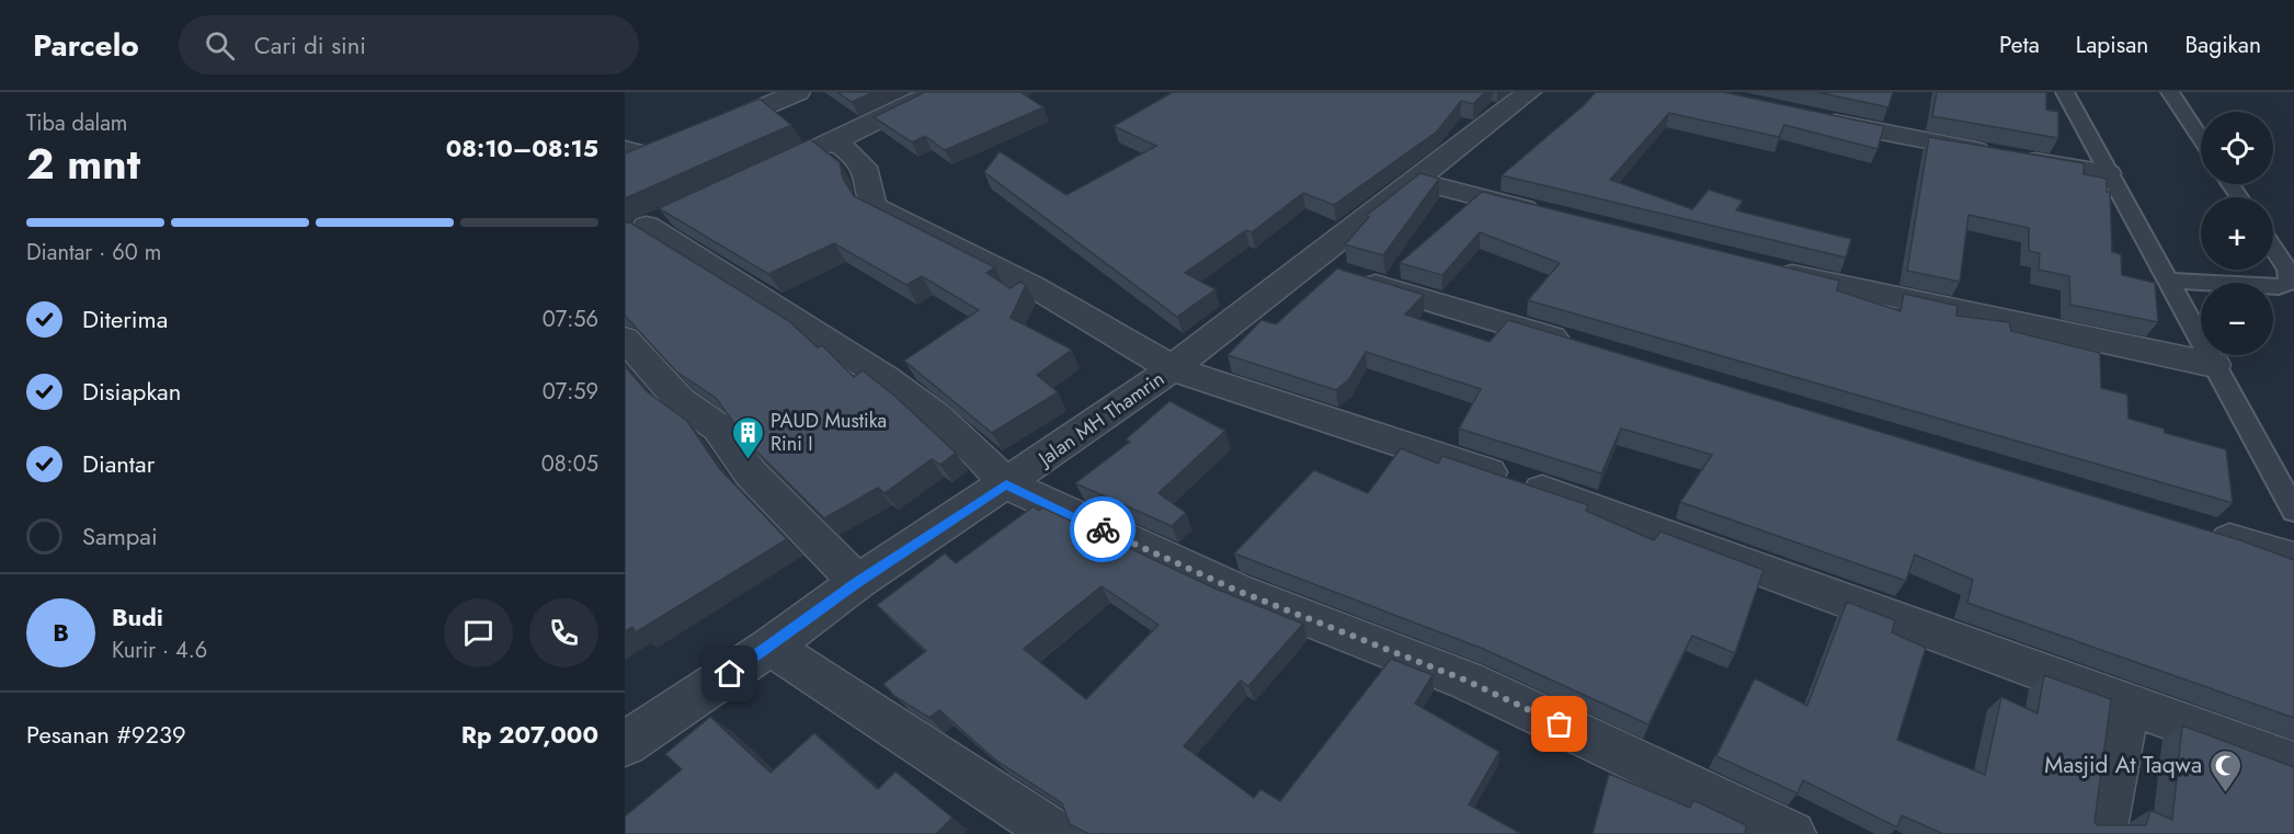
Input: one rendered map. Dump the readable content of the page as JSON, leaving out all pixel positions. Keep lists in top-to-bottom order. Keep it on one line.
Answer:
{"streets":{"street":["Jalan MH Thamrin"]},"places":{"building":["PAUD Mustika Rini I"],"mosque":["Masjid At Taqwa"]},"page":{"header":"Parcelo","search":"Cari di sini","nav":["Peta","Lapisan","Bagikan"],"heading":["2 mnt","Tiba dalam","08:10–08:15"],"panel":["Budi","Kurir · 4.6","Pesanan #9239","Rp 207,000"],"map_buttons":["+","−"],"bar":"Diantar · 60 m","list":[["Diterima","07:56"],["Disiapkan","07:59"],["Diantar","08:05"],"Sampai"],"round":"B"}}
